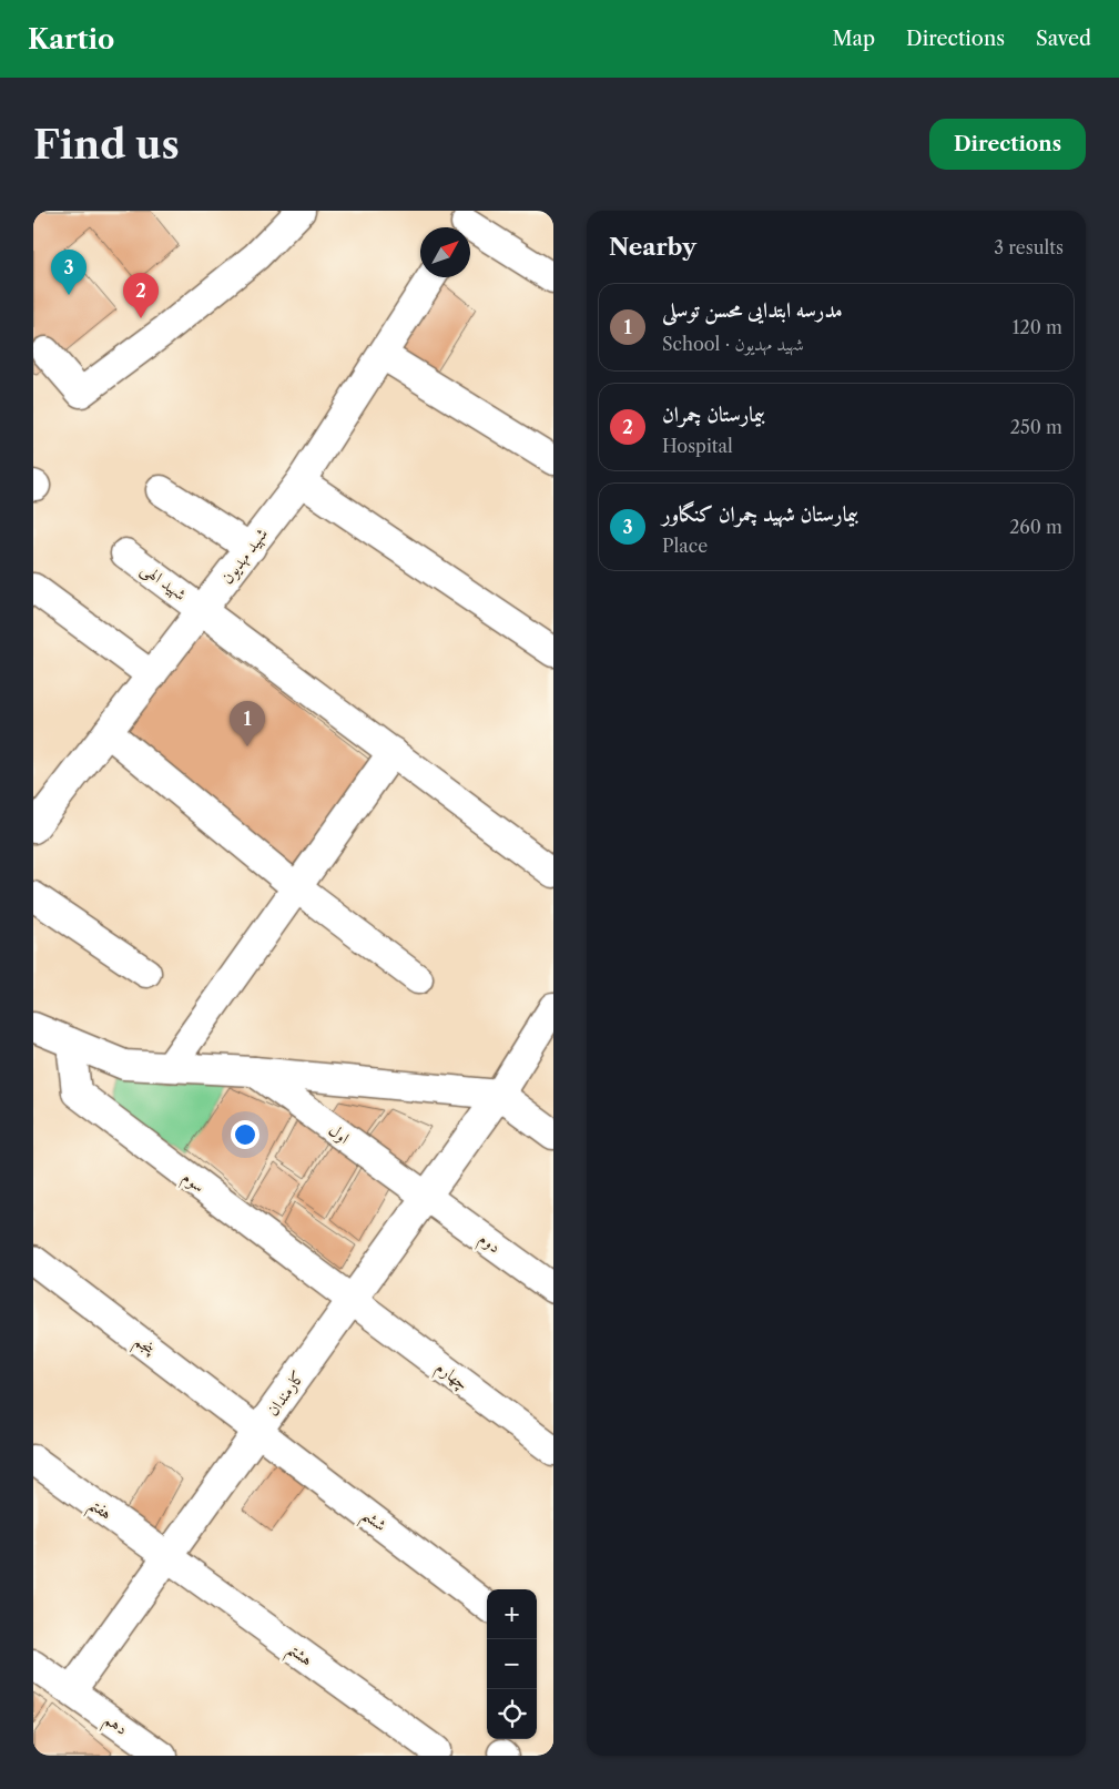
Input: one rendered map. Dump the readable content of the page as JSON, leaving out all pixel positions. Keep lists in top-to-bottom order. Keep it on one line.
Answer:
{"streets":{"street":["شهید مهدیون","شهید الهی","اول","سوم","دوم","پنجم","چهارم","کارمندان","هفتم","ششم","هشتم","دهم"]},"crossings":[["شهید مهدیون","شهید الهی"],["اول","دوم"],["اول","کارمندان"],["سوم","چهارم"],["سوم","کارمندان"],["دوم","کارمندان"],["پنجم","کارمندان"],["پنجم","ششم"],["چهارم","کارمندان"],["کارمندان","هفتم"],["کارمندان","ششم"],["کارمندان","هشتم"],["کارمندان","دهم"],["هفتم","هشتم"]],"north":"top right","page":{"header":"Kartio","nav":["Map","Directions","Saved"],"buttons":"Directions","title":"Find us","heading":["Nearby","3 results"],"pins":["3","2","1"],"list":[{"mark":"1","name":"مدرسه ابتدایی محسن توسلی","note":"School · شهید مهدیون","value":"120 m"},{"mark":"2","name":"بیمارستان چمران","note":"Hospital","value":"250 m"},{"mark":"3","name":"بیمارستان شهید چمران کنگاور","note":"Place","value":"260 m"}],"map_buttons":["+","−"]}}
